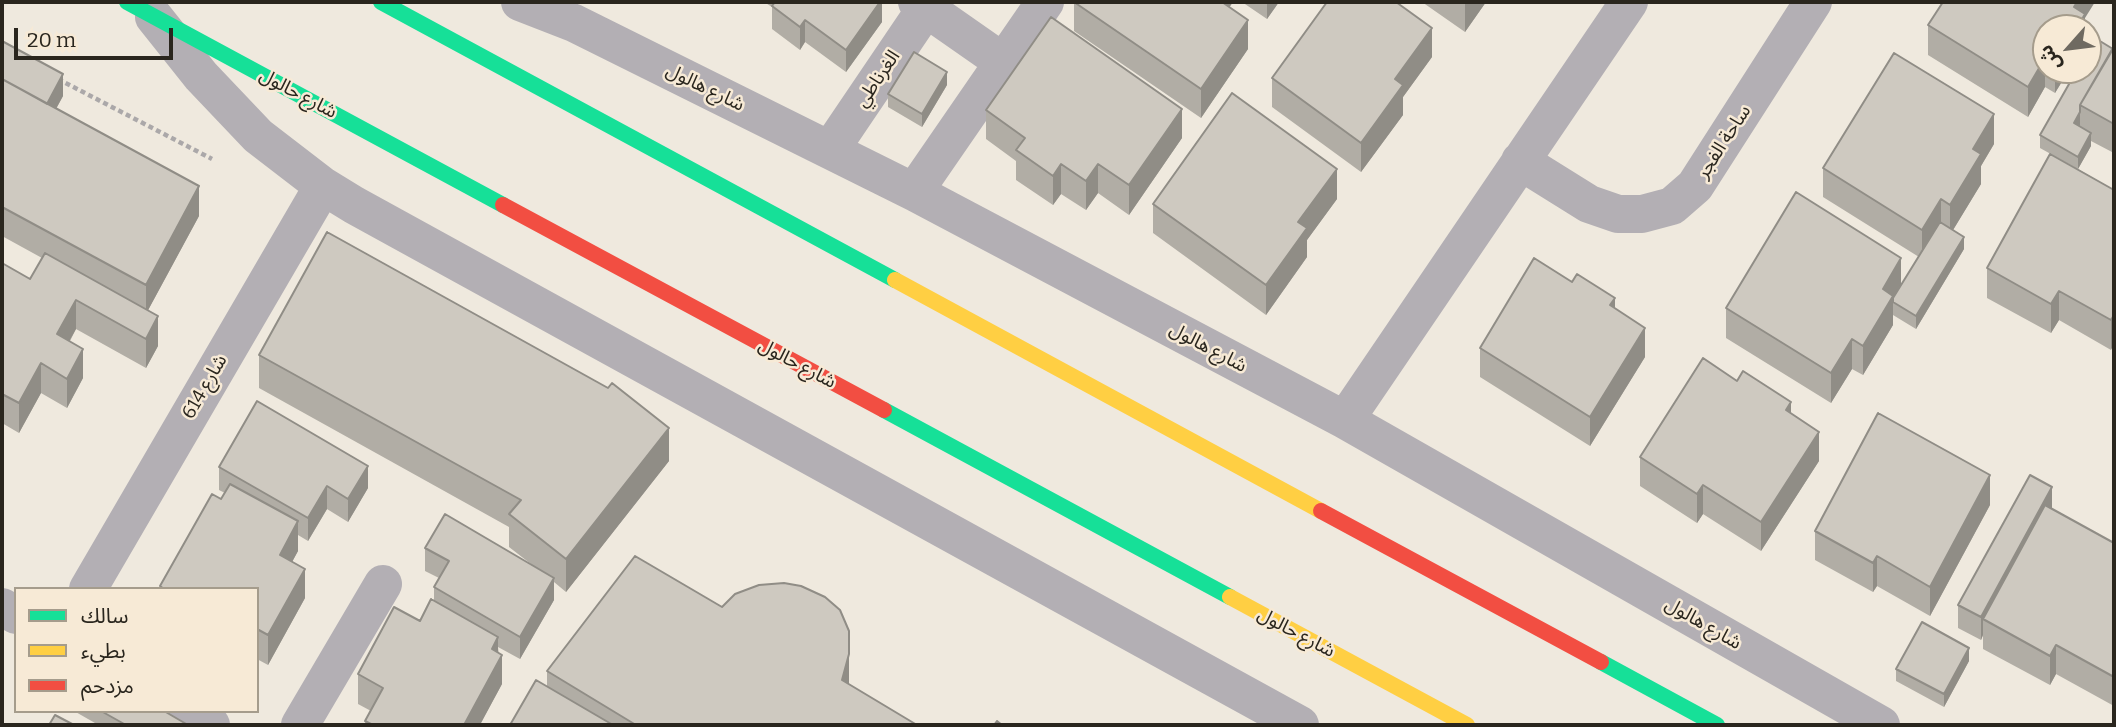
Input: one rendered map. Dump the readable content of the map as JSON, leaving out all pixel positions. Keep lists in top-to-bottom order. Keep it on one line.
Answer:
{"streets":{"main road":["شارع حالول"],"street":["الغرناطي","شارع هالول","ساحة الفجر","شارع 614"]},"crossings":[["الغرناطي","شارع هالول"]],"legend":["سالك","بطيء","مزدحم"],"scale_bar":"20 m","north":"bottom left"}
